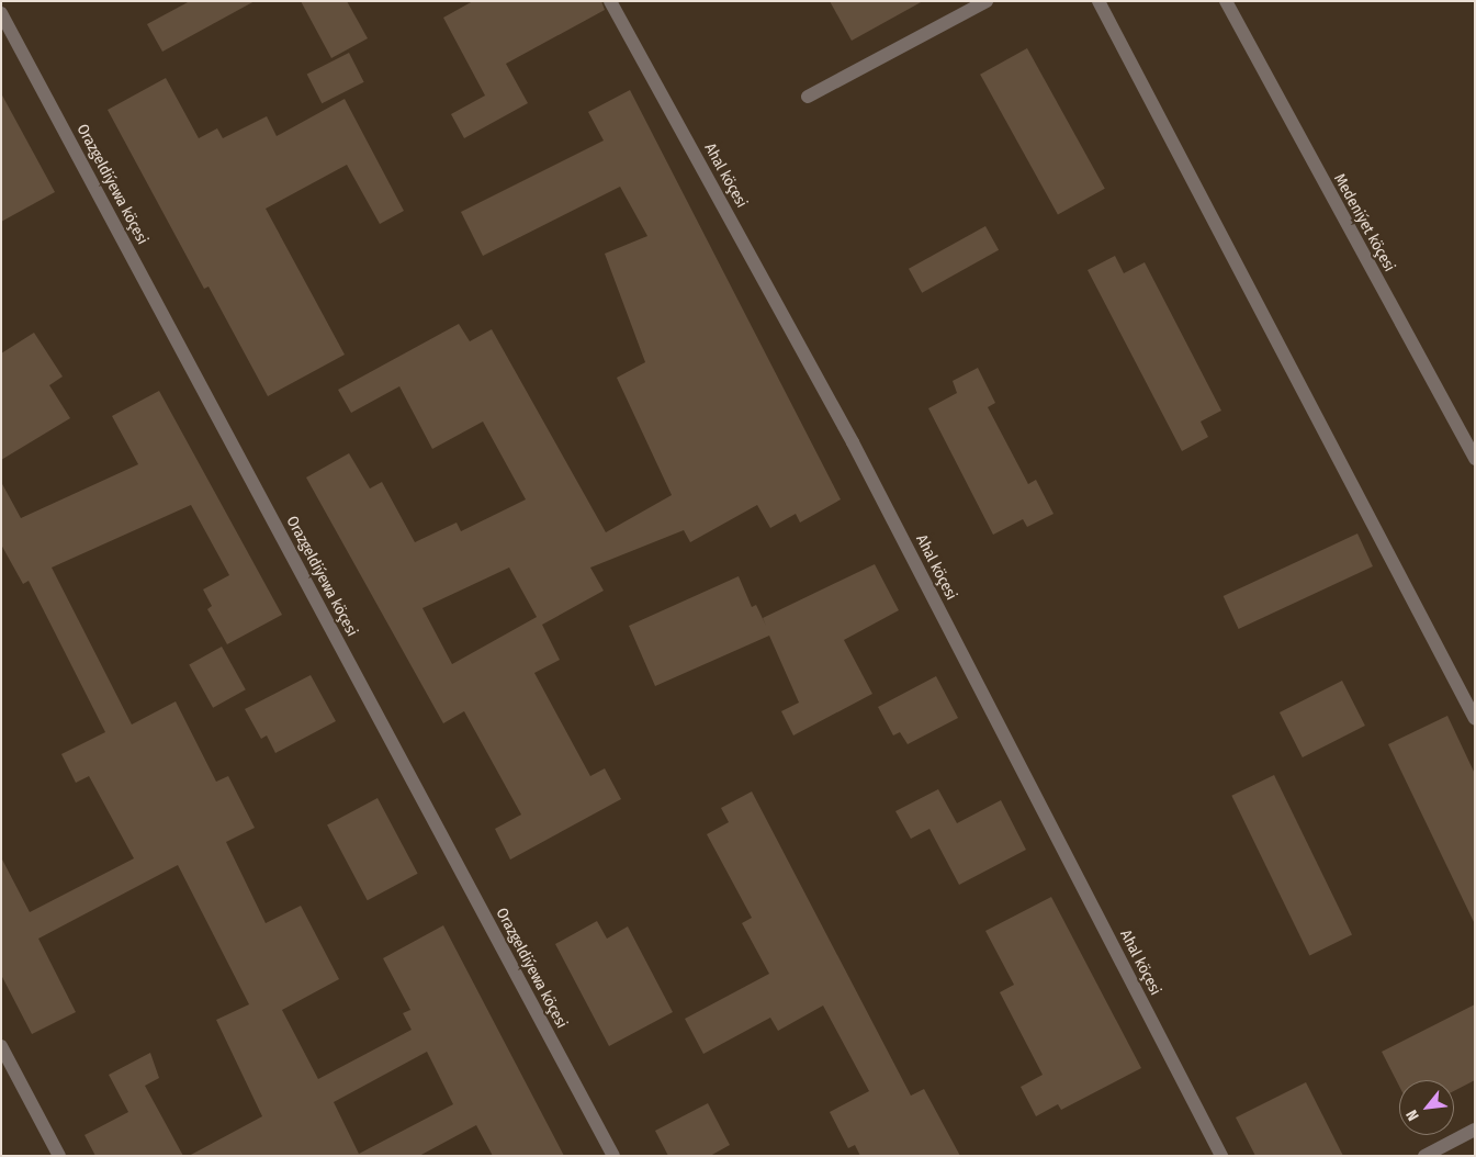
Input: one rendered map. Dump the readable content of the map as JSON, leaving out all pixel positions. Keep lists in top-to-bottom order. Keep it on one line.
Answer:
{"streets":{"street":["Ahal köçesi","Orazgeldiýewa köçesi","Medeniýet köçesi"]},"north":"bottom left"}
